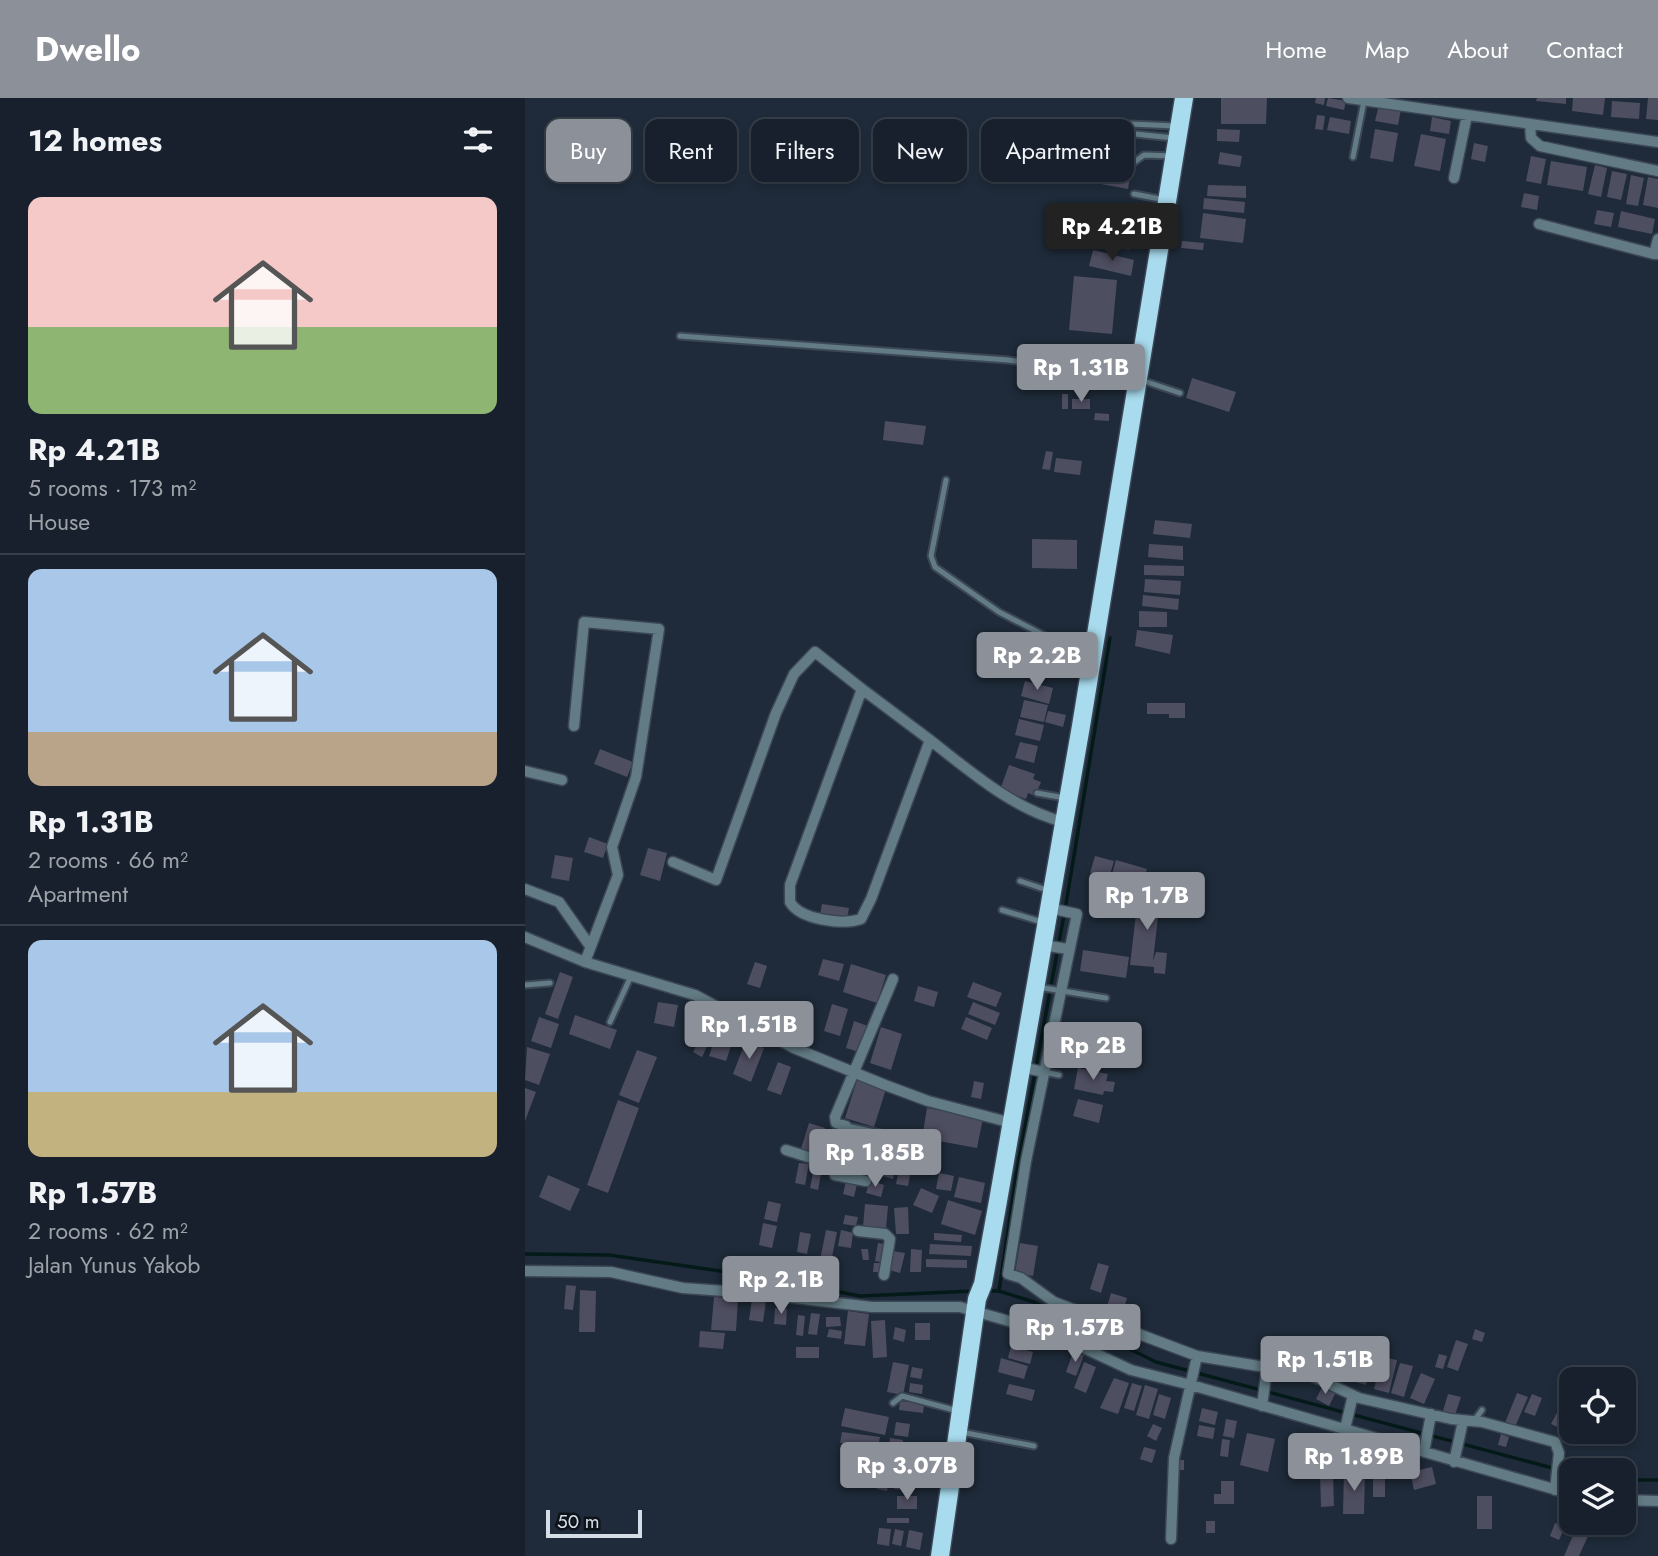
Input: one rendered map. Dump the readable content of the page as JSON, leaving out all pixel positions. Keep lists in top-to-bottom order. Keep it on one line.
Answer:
{"scale_bar":"50 m","page":{"header":"Dwello","nav":["Home","Map","About","Contact"],"heading":"12 homes","chip":["Buy","Rent","Filters","New","Apartment"],"list":[{"name":"Rp 4.21B","note":"5 rooms · 173 m² · House"},{"name":"Rp 1.31B","note":"2 rooms · 66 m² · Apartment"},{"name":"Rp 1.57B","note":"2 rooms · 62 m² · Jalan Yunus Yakob"}],"price":["Rp 4.21B","Rp 1.31B","Rp 2.2B","Rp 1.7B","Rp 1.51B","Rp 2B","Rp 1.85B","Rp 2.1B","Rp 1.57B","Rp 1.51B","Rp 1.89B","Rp 3.07B"],"scale":"50 m"}}
